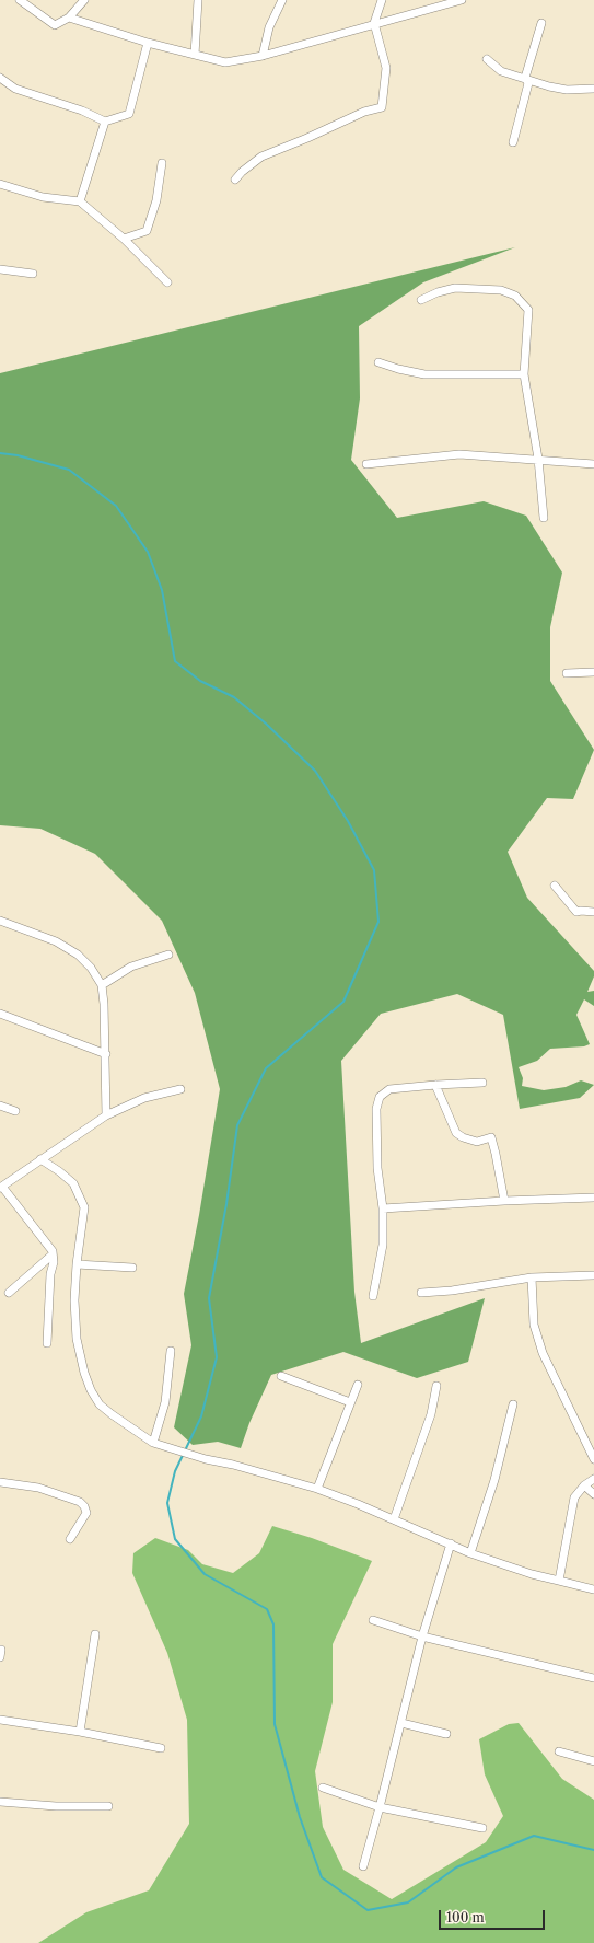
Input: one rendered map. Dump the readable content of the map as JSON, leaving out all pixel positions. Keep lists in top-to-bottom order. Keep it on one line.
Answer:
{"scale_bar":"100 m"}
